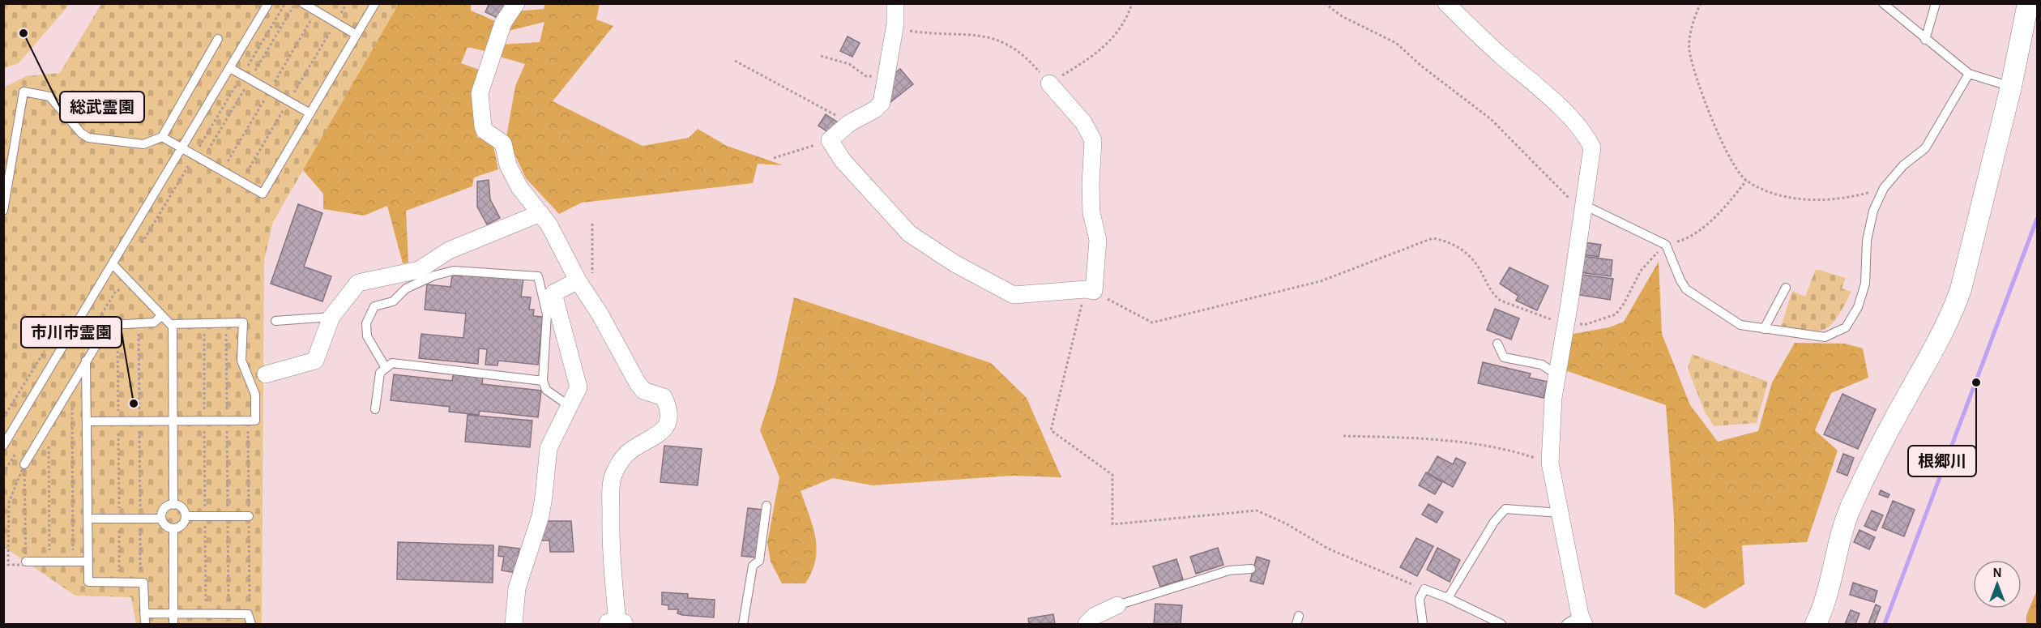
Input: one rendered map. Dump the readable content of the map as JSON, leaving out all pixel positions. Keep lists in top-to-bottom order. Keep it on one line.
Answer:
{"places":["総武霊園","根郷川","市川市霊園"],"north":"top"}
